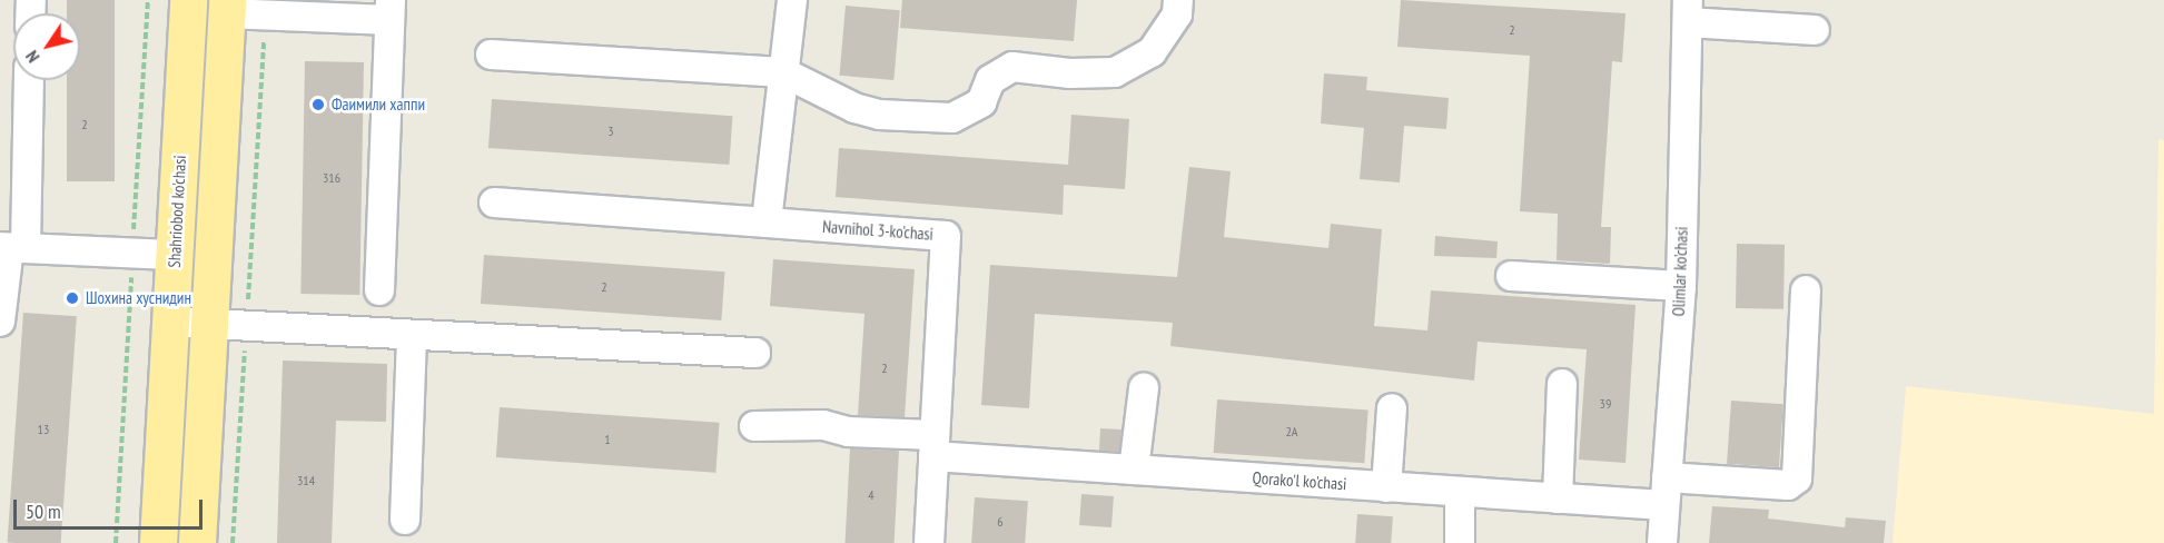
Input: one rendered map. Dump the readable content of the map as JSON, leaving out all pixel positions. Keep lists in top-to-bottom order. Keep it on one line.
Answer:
{"streets":{"main road":["Shahriobod ko'chasi"],"street":["Navnihol 3-ko'chasi","Olimlar ko'chasi","Qorako'l ko'chasi"]},"crossings":[["Navnihol 3-ko'chasi","Qorako'l ko'chasi"],["Olimlar ko'chasi","Qorako'l ko'chasi"]],"places":["Фаимили хаппи","Шохина хуснидин"],"house_numbers":["2","2","3","316","2","2","39","13","2A","1","314","4","6"],"scale_bar":"50 m","north":"bottom left"}
